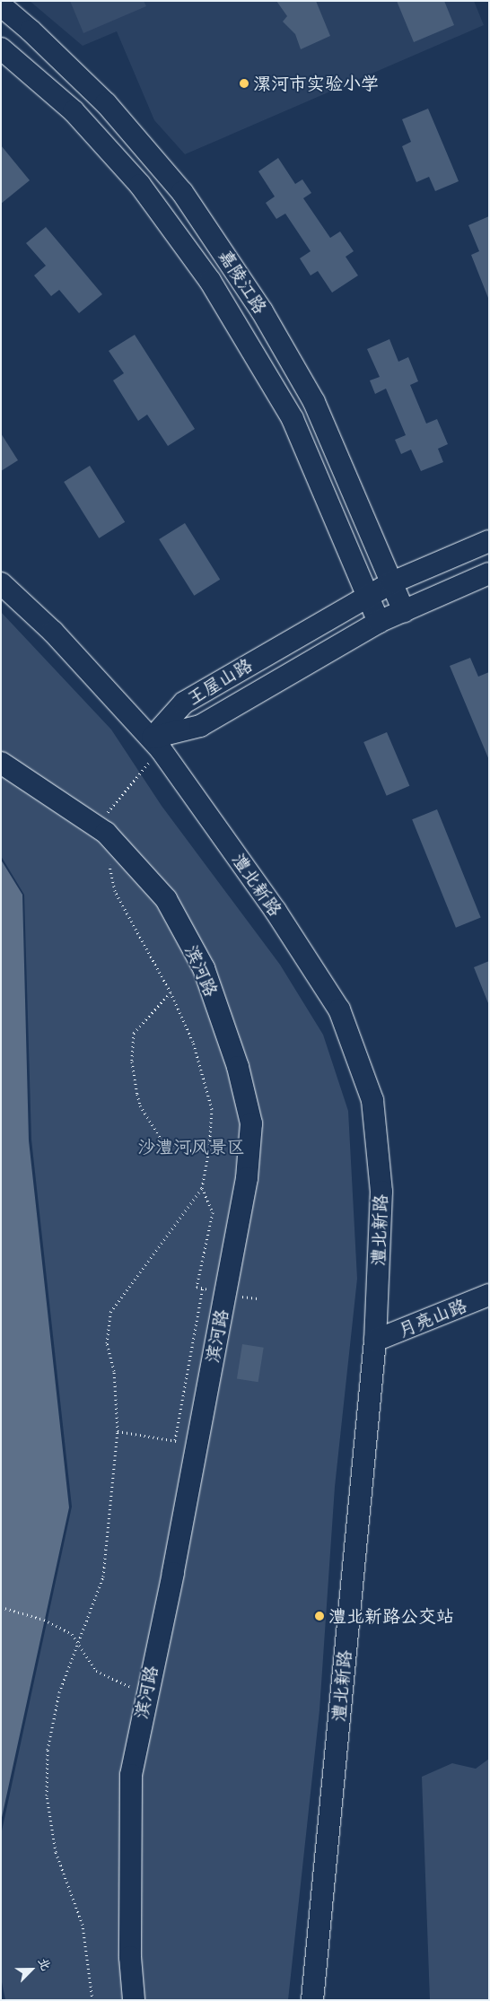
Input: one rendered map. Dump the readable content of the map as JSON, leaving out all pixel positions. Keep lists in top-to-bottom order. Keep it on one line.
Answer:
{"streets":{"street":["嘉陵江路","王屋山路","澧北新路","滨河路","月亮山路"]},"crossings":[["嘉陵江路","王屋山路"],["王屋山路","澧北新路"],["澧北新路","月亮山路"]],"parks":["沙澧河风景区"],"places":["漯河市实验小学","澧北新路公交站"],"north":"top right"}
